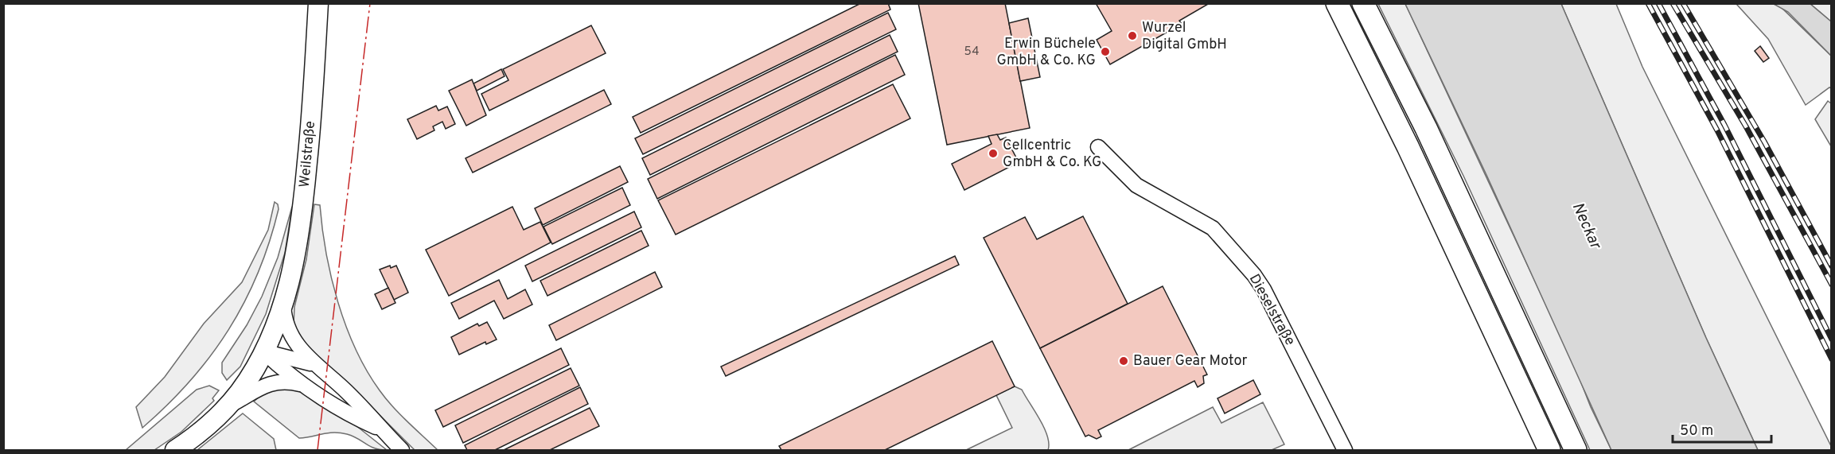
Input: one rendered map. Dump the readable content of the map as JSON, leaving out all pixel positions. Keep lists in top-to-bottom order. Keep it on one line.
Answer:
{"streets":{"main road":["Weilstraße"],"street":["Dieselstraße"]},"water":["Neckar"],"places":["Wurzel Digital GmbH","Erwin Büchele GmbH & Co. KG","Cellcentric GmbH & Co. KG","Bauer Gear Motor"],"house_numbers":["54"],"scale_bar":"50 m"}
